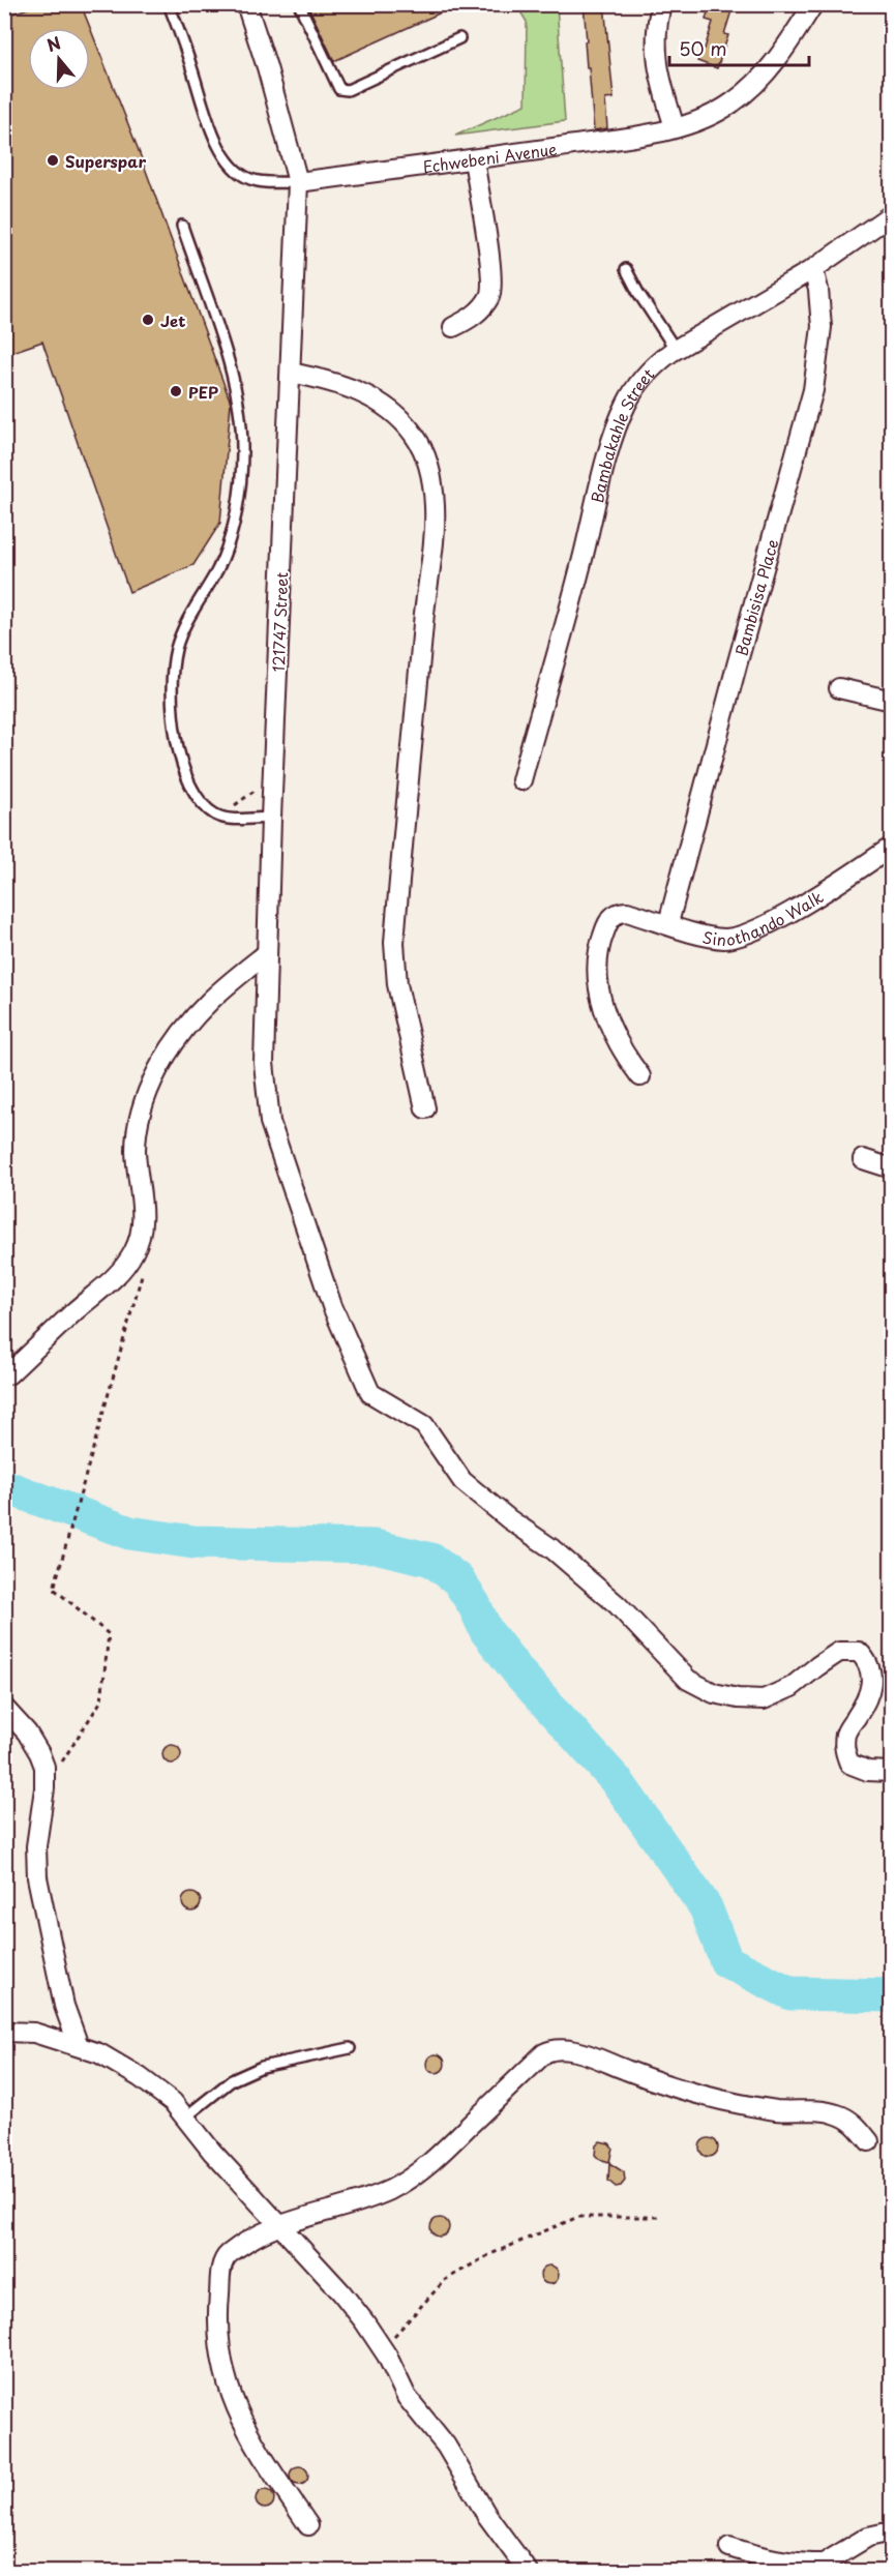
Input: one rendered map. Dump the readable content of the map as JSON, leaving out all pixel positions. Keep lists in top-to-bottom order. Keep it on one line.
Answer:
{"streets":{"street":["Echwebeni Avenue","Bambakahle Street","Bambisisa Place","121747 Street","Sinothando Walk"]},"crossings":[["Echwebeni Avenue","121747 Street"],["Bambakahle Street","Bambisisa Place"],["Bambisisa Place","Sinothando Walk"]],"places":["Superspar","Jet","PEP"],"scale_bar":"50 m","north":"top"}
